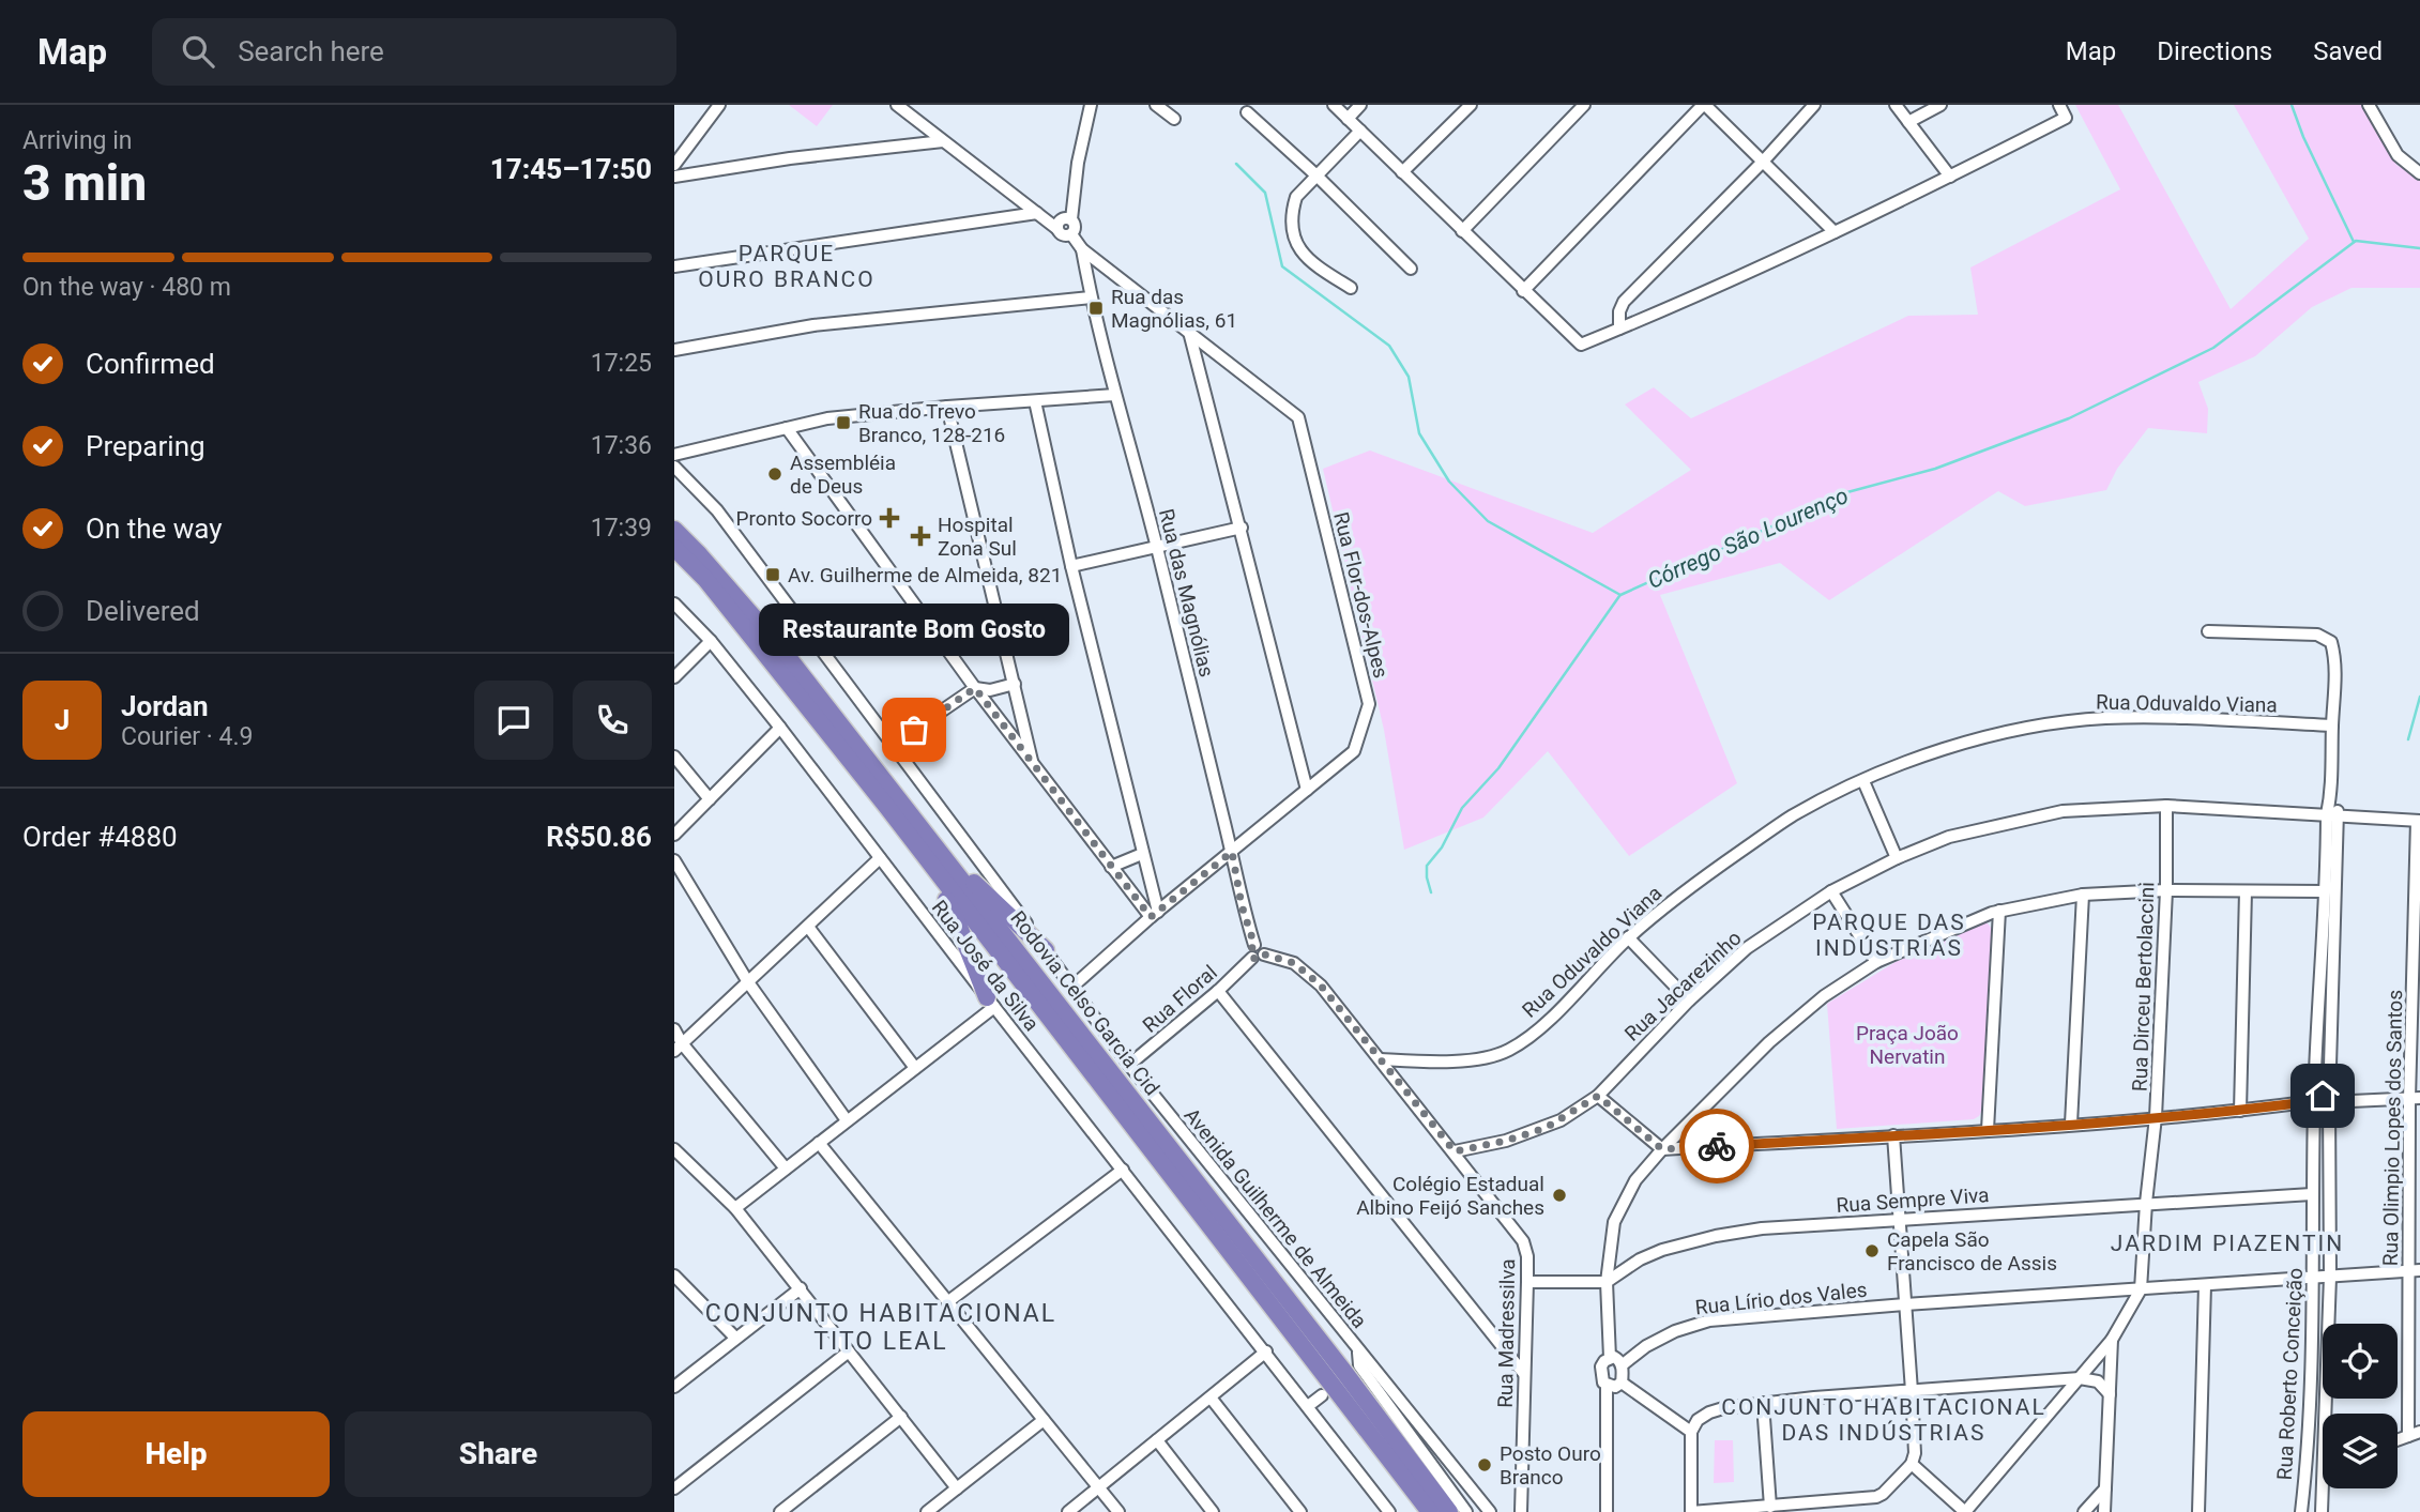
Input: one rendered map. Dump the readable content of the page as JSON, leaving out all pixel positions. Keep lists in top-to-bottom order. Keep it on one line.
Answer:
{"streets":{"highway":["Rodovia Celso Garcia Cid"],"street":["Rua das Magnólias","Rua Flor-dos-Alpes","Rua Oduvaldo Viana","Rua José da Silva","Rua Jacarezinho","Rua Dirceu Bertolaccini","Rua Floral","Rua Olimpio Lopes dos Santos","Rua Sempre Viva","Avenida Guilherme de Almeida","Rua Lírio dos Vales","Rua Madressilva","Rua Roberto Conceição"]},"crossings":[["Rua das Magnólias","Rua Flor-dos-Alpes"],["Rua das Magnólias","Rua Floral"],["Rua das Magnólias","Rua Madressilva"],["Rua Flor-dos-Alpes","Avenida Guilherme de Almeida"],["Rua Oduvaldo Viana","Rua Madressilva"],["Rua Oduvaldo Viana","Rua Roberto Conceição"],["Rua Jacarezinho","Rua Dirceu Bertolaccini"],["Rua Jacarezinho","Rua Olimpio Lopes dos Santos"],["Rua Jacarezinho","Rua Madressilva"],["Rua Jacarezinho","Rua Roberto Conceição"],["Rua Dirceu Bertolaccini","Rua Sempre Viva"],["Rua Dirceu Bertolaccini","Rua Lírio dos Vales"],["Rua Floral","Avenida Guilherme de Almeida"],["Rua Floral","Rua Madressilva"],["Rua Olimpio Lopes dos Santos","Rua Lírio dos Vales"],["Rua Sempre Viva","Rua Roberto Conceição"],["Rua Lírio dos Vales","Rua Roberto Conceição"]],"districts":["PARQUE OURO BRANCO","PARQUE DAS INDÚSTRIAS","JARDIM PIAZENTIN","CONJUNTO HABITACIONAL TITO LEAL","CONJUNTO HABITACIONAL DAS INDÚSTRIAS"],"water":["Córrego São Lourenço"],"parks":["Praça João Nervatin"],"places":{"transit":["Rua das Magnólias, 61","Rua do Trevo Branco, 128-216","Av. Guilherme de Almeida, 821"],"other":["Assembléia de Deus","Restaurante Bom Gosto","Colégio Estadual Albino Feijó Sanches","Capela São Francisco de Assis","Posto Ouro Branco"],"health":["Pronto Socorro","Hospital Zona Sul"]},"page":{"header":"Map","search":"Search here","nav":["Map","Directions","Saved"],"heading":["3 min","Arriving in","17:45–17:50"],"panel":["Jordan","Courier · 4.9","Order #4880","R$50.86"],"bar":"On the way · 480 m","list":[["Confirmed","17:25"],["Preparing","17:36"],["On the way","17:39"],"Delivered"],"bubble":"Restaurante Bom Gosto","round":"J","buttons":["Help","Share"]}}
